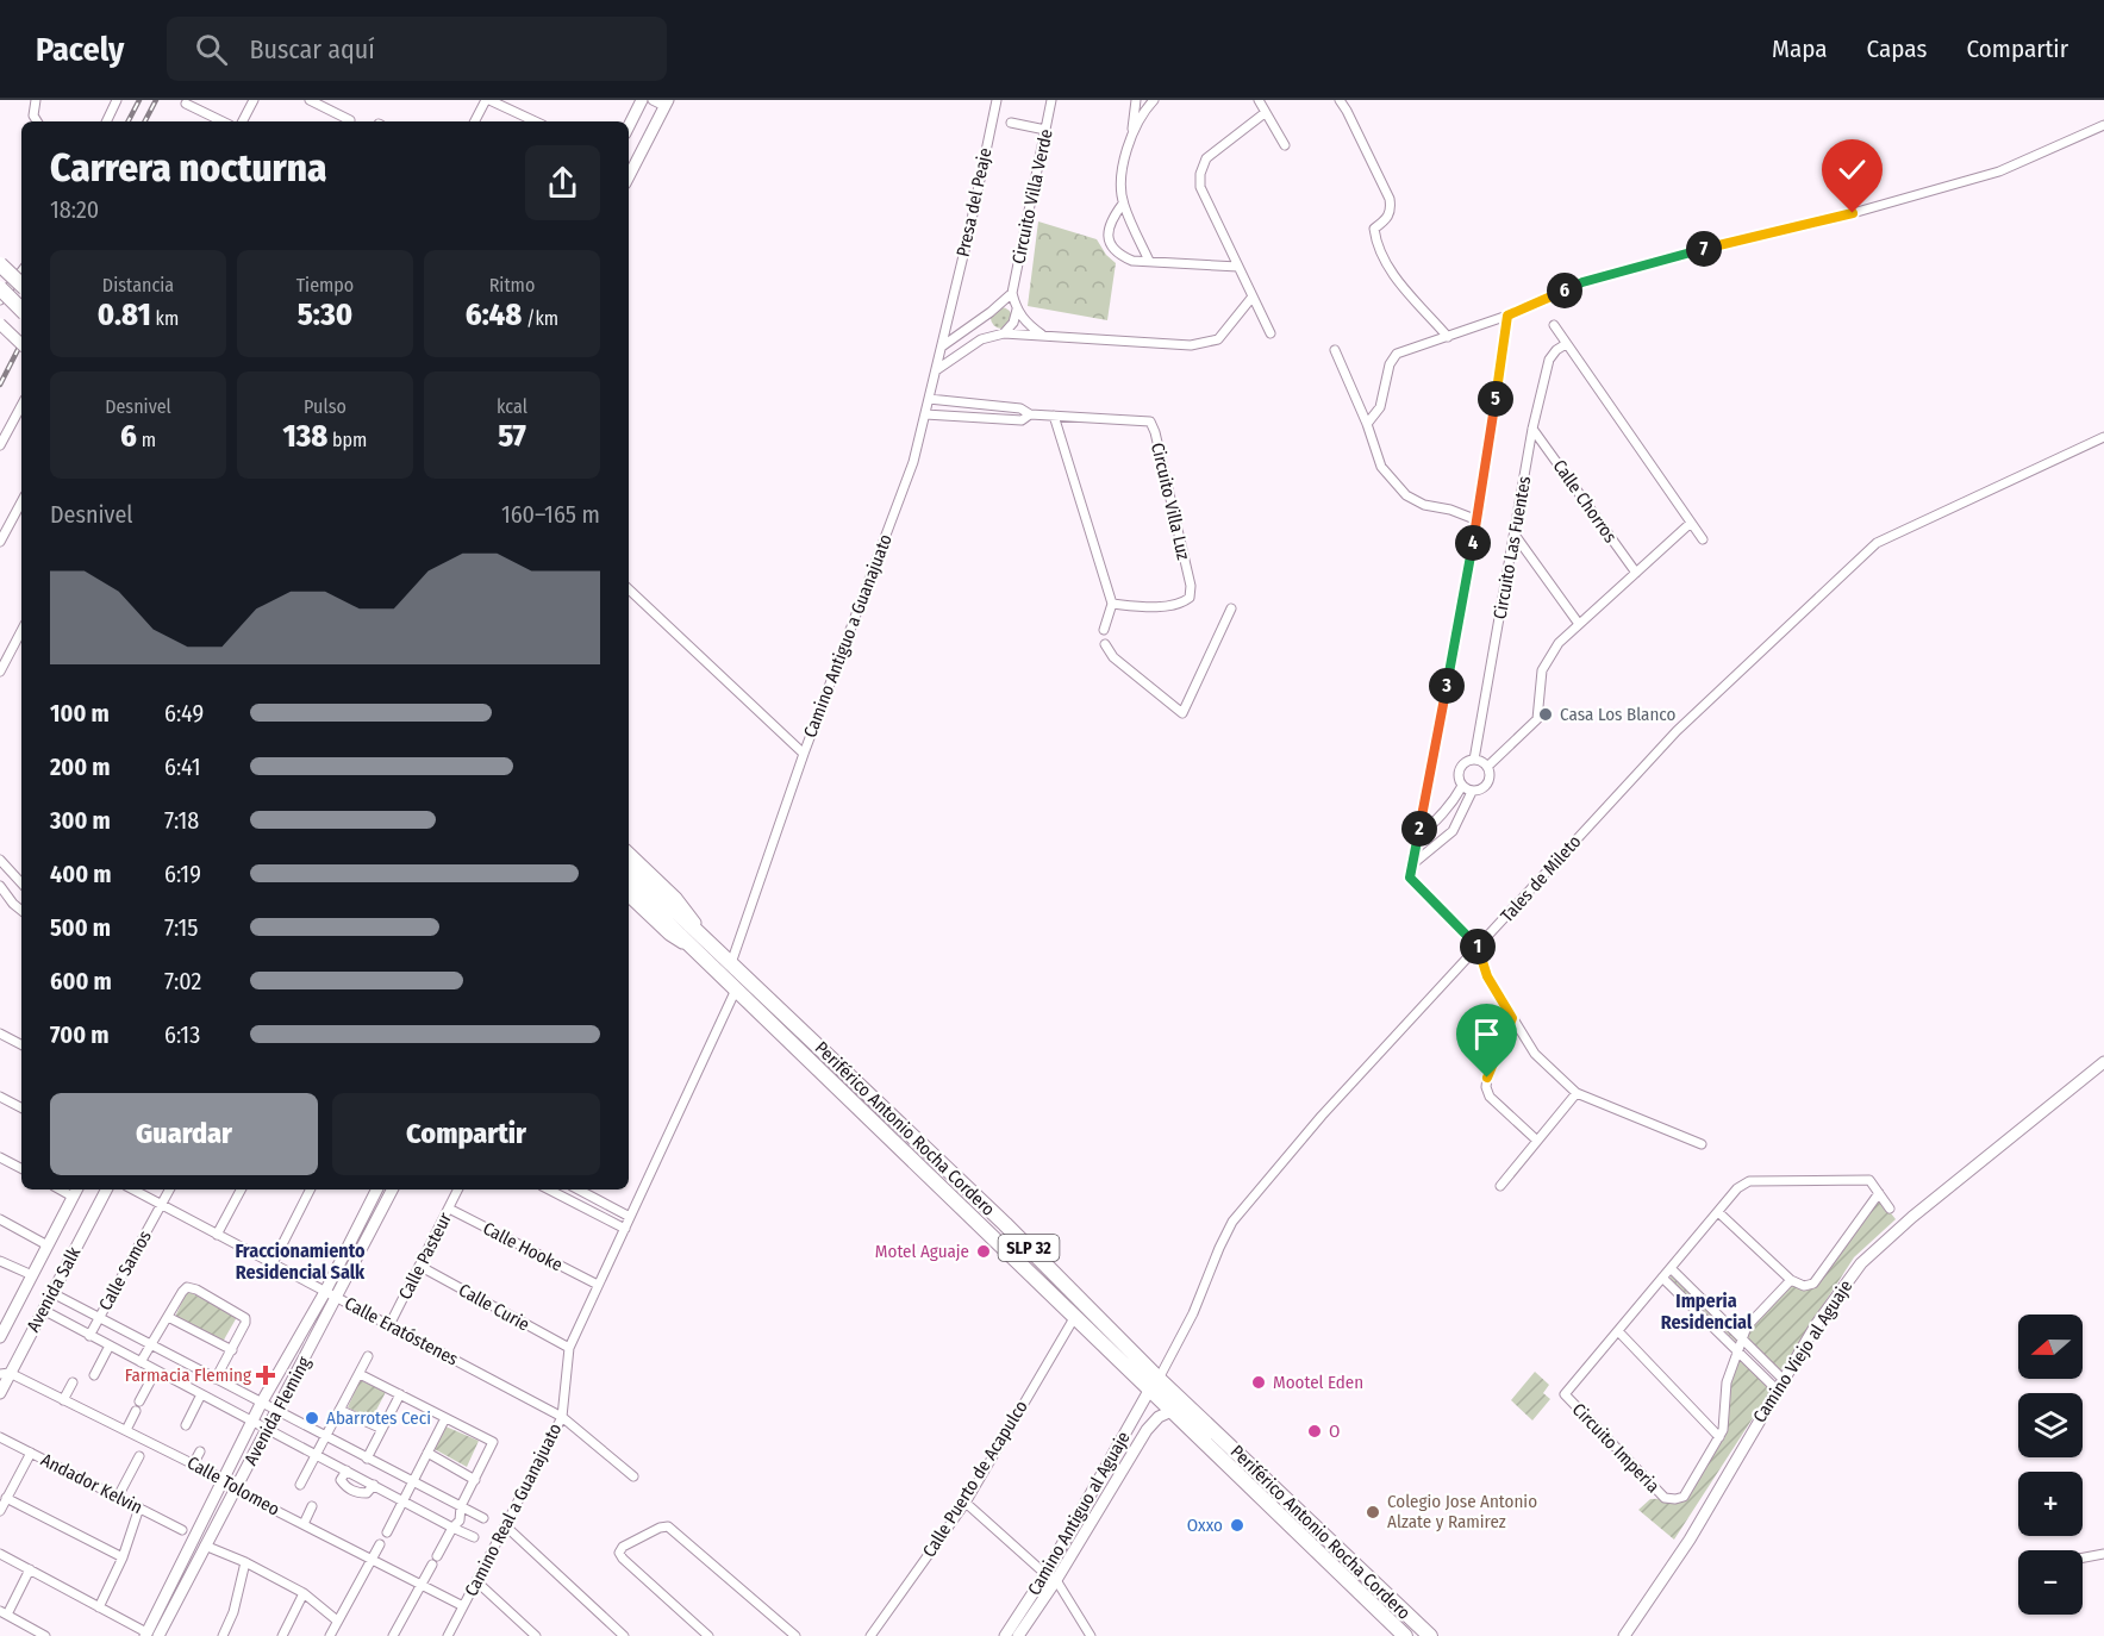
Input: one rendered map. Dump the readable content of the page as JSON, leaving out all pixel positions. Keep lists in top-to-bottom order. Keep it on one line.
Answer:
{"streets":{"highway":["Periférico Antonio Rocha Cordero","SLP 32"],"street":["Circuito Villa Verde","Presa del Peaje","Circuito Villa Luz","Calle Chorros","Circuito Las Fuentes","Camino Antiguo a Guanajuato","Tales de Mileto","Calle Hooke","Calle Pasteur","Calle Samos","Avenida Salk","Calle Curie","Calle Eratóstenes","Camino Viejo al Aguaje","Avenida Fleming","Circuito Imperia","Calle Puerto de Acapulco","Andador Kelvin","Calle Tolomeo","Camino Real a Guanajuato","Camino Antiguo al Aguaje"]},"crossings":[["Presa del Peaje","Camino Antiguo a Guanajuato"],["Circuito Villa Luz","Camino Antiguo a Guanajuato"],["Calle Chorros","Circuito Las Fuentes"],["Camino Antiguo a Guanajuato","Periférico Antonio Rocha Cordero"],["Tales de Mileto","Periférico Antonio Rocha Cordero"],["Tales de Mileto","Camino Antiguo al Aguaje"],["Periférico Antonio Rocha Cordero","Calle Puerto de Acapulco"],["Periférico Antonio Rocha Cordero","Camino Real a Guanajuato"],["Periférico Antonio Rocha Cordero","Camino Antiguo al Aguaje"],["Calle Hooke","Calle Pasteur"],["Calle Hooke","Camino Real a Guanajuato"],["Calle Pasteur","Calle Curie"],["Calle Pasteur","Calle Eratóstenes"],["Calle Samos","Calle Eratóstenes"],["Avenida Salk","Calle Tolomeo"],["Calle Curie","Camino Real a Guanajuato"],["Calle Eratóstenes","Avenida Fleming"],["Calle Eratóstenes","Camino Real a Guanajuato"],["Avenida Fleming","Calle Tolomeo"],["Calle Tolomeo","Camino Real a Guanajuato"]],"districts":["Fraccionamiento Residencial Salk","Imperia Residencial"],"places":{"other":["Casa Los Blanco","Motel Aguaje","Mootel Eden","Abarrotes Ceci","O","Colegio Jose Antonio Alzate y Ramirez","Oxxo"],"health":["Farmacia Fleming"]},"north":"left","page":{"header":"Pacely","search":"Buscar aquí","nav":["Mapa","Capas","Compartir"],"heading":["Carrera nocturna","18:20"],"pins":["7","6","5","4","3","2","1"],"stats":[["Distancia","0.81 km"],["Tiempo","5:30"],["Ritmo","6:48 /km"],["Desnivel","6 m"],["Pulso","138 bpm"],["kcal","57"]],"chart":["Desnivel","160–165 m"],"list":[{"name":"100 m","note":"6:49"},{"name":"200 m","note":"6:41"},{"name":"300 m","note":"7:18"},{"name":"400 m","note":"6:19"},{"name":"500 m","note":"7:15"},{"name":"600 m","note":"7:02"},{"name":"700 m","note":"6:13"}],"buttons":["Guardar","Compartir"],"map_buttons":["+","−"]}}
